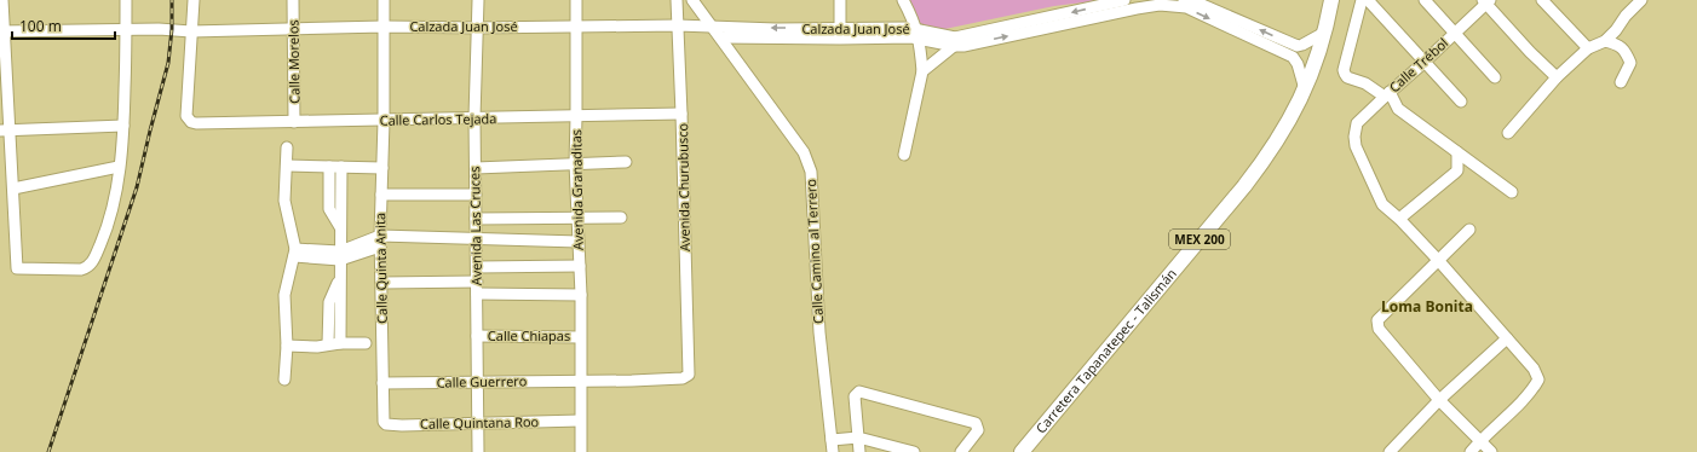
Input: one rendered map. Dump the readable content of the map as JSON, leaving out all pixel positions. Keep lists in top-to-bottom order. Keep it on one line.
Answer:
{"streets":{"highway":["MEX 200","Carretera Tapanatepec - Talismán"],"street":["Calzada Juan José","Calle Morelos","Calle Trébol","Calle Carlos Tejada","Avenida Churubusco","Avenida Granaditas","Avenida Las Cruces","Calle Camino al Terrero","Calle Quinta Anita","Calle Chiapas","Calle Guerrero","Calle Quintana Roo"]},"crossings":[["Calzada Juan José","Calle Morelos"],["Calzada Juan José","Calle Carlos Tejada"],["Calzada Juan José","Avenida Churubusco"],["Calzada Juan José","Avenida Granaditas"],["Calzada Juan José","Avenida Las Cruces"],["Calzada Juan José","Calle Camino al Terrero"],["Calzada Juan José","Calle Quinta Anita"],["Calle Morelos","Calle Carlos Tejada"],["Calle Carlos Tejada","Avenida Churubusco"],["Calle Carlos Tejada","Avenida Granaditas"],["Calle Carlos Tejada","Avenida Las Cruces"],["Calle Carlos Tejada","Calle Quinta Anita"],["Avenida Churubusco","Calle Guerrero"],["Avenida Granaditas","Calle Chiapas"],["Avenida Granaditas","Calle Guerrero"],["Avenida Granaditas","Calle Quintana Roo"],["Avenida Las Cruces","Calle Chiapas"],["Avenida Las Cruces","Calle Guerrero"],["Avenida Las Cruces","Calle Quintana Roo"],["Calle Quinta Anita","Calle Guerrero"],["Calle Quinta Anita","Calle Quintana Roo"]],"districts":["Loma Bonita"],"scale_bar":"100 m"}
